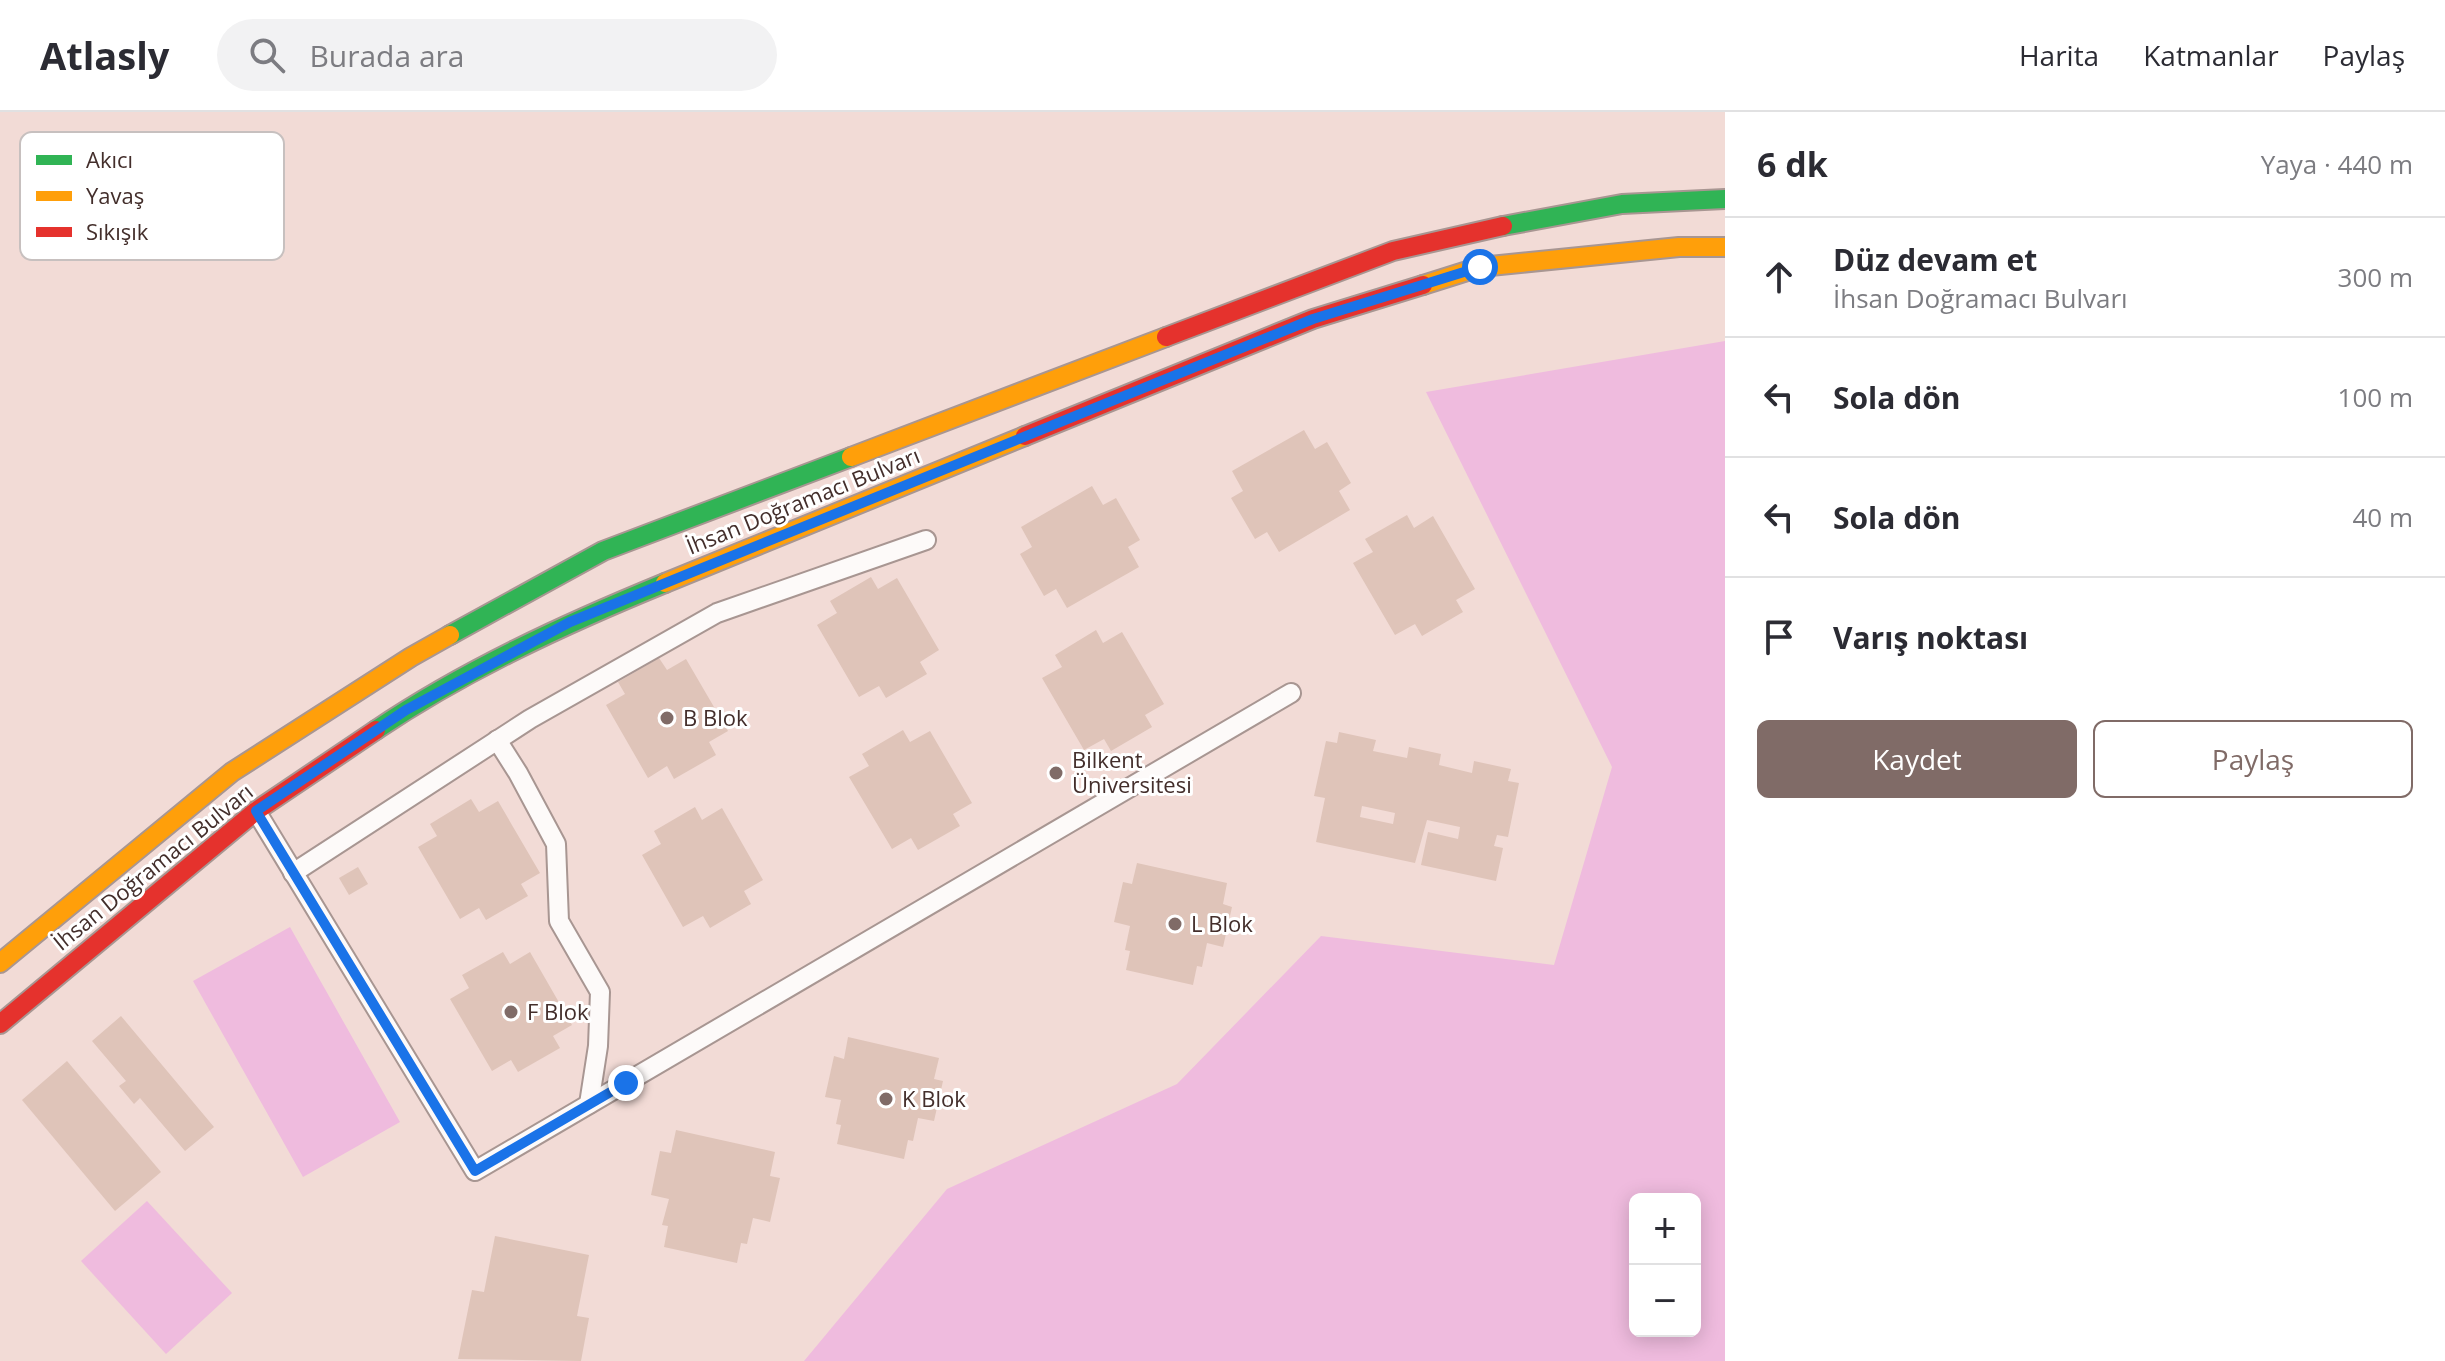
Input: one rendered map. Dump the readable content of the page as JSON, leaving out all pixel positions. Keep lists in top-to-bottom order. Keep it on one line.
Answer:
{"streets":{"main road":["İhsan Doğramacı Bulvarı"]},"places":["B Blok","Bilkent Üniversitesi","L Blok","F Blok","K Blok"],"legend":["Akıcı","Yavaş","Sıkışık"],"page":{"header":"Atlasly","search":"Burada ara","nav":["Harita","Katmanlar","Paylaş"],"heading":["6 dk","Yaya · 440 m"],"list":[["Düz devam et","İhsan Doğramacı Bulvarı","300 m"],["Sola dön","100 m"],["Sola dön","40 m"],"Varış noktası"],"buttons":["Kaydet","Paylaş"],"map_buttons":["+","−"]}}
